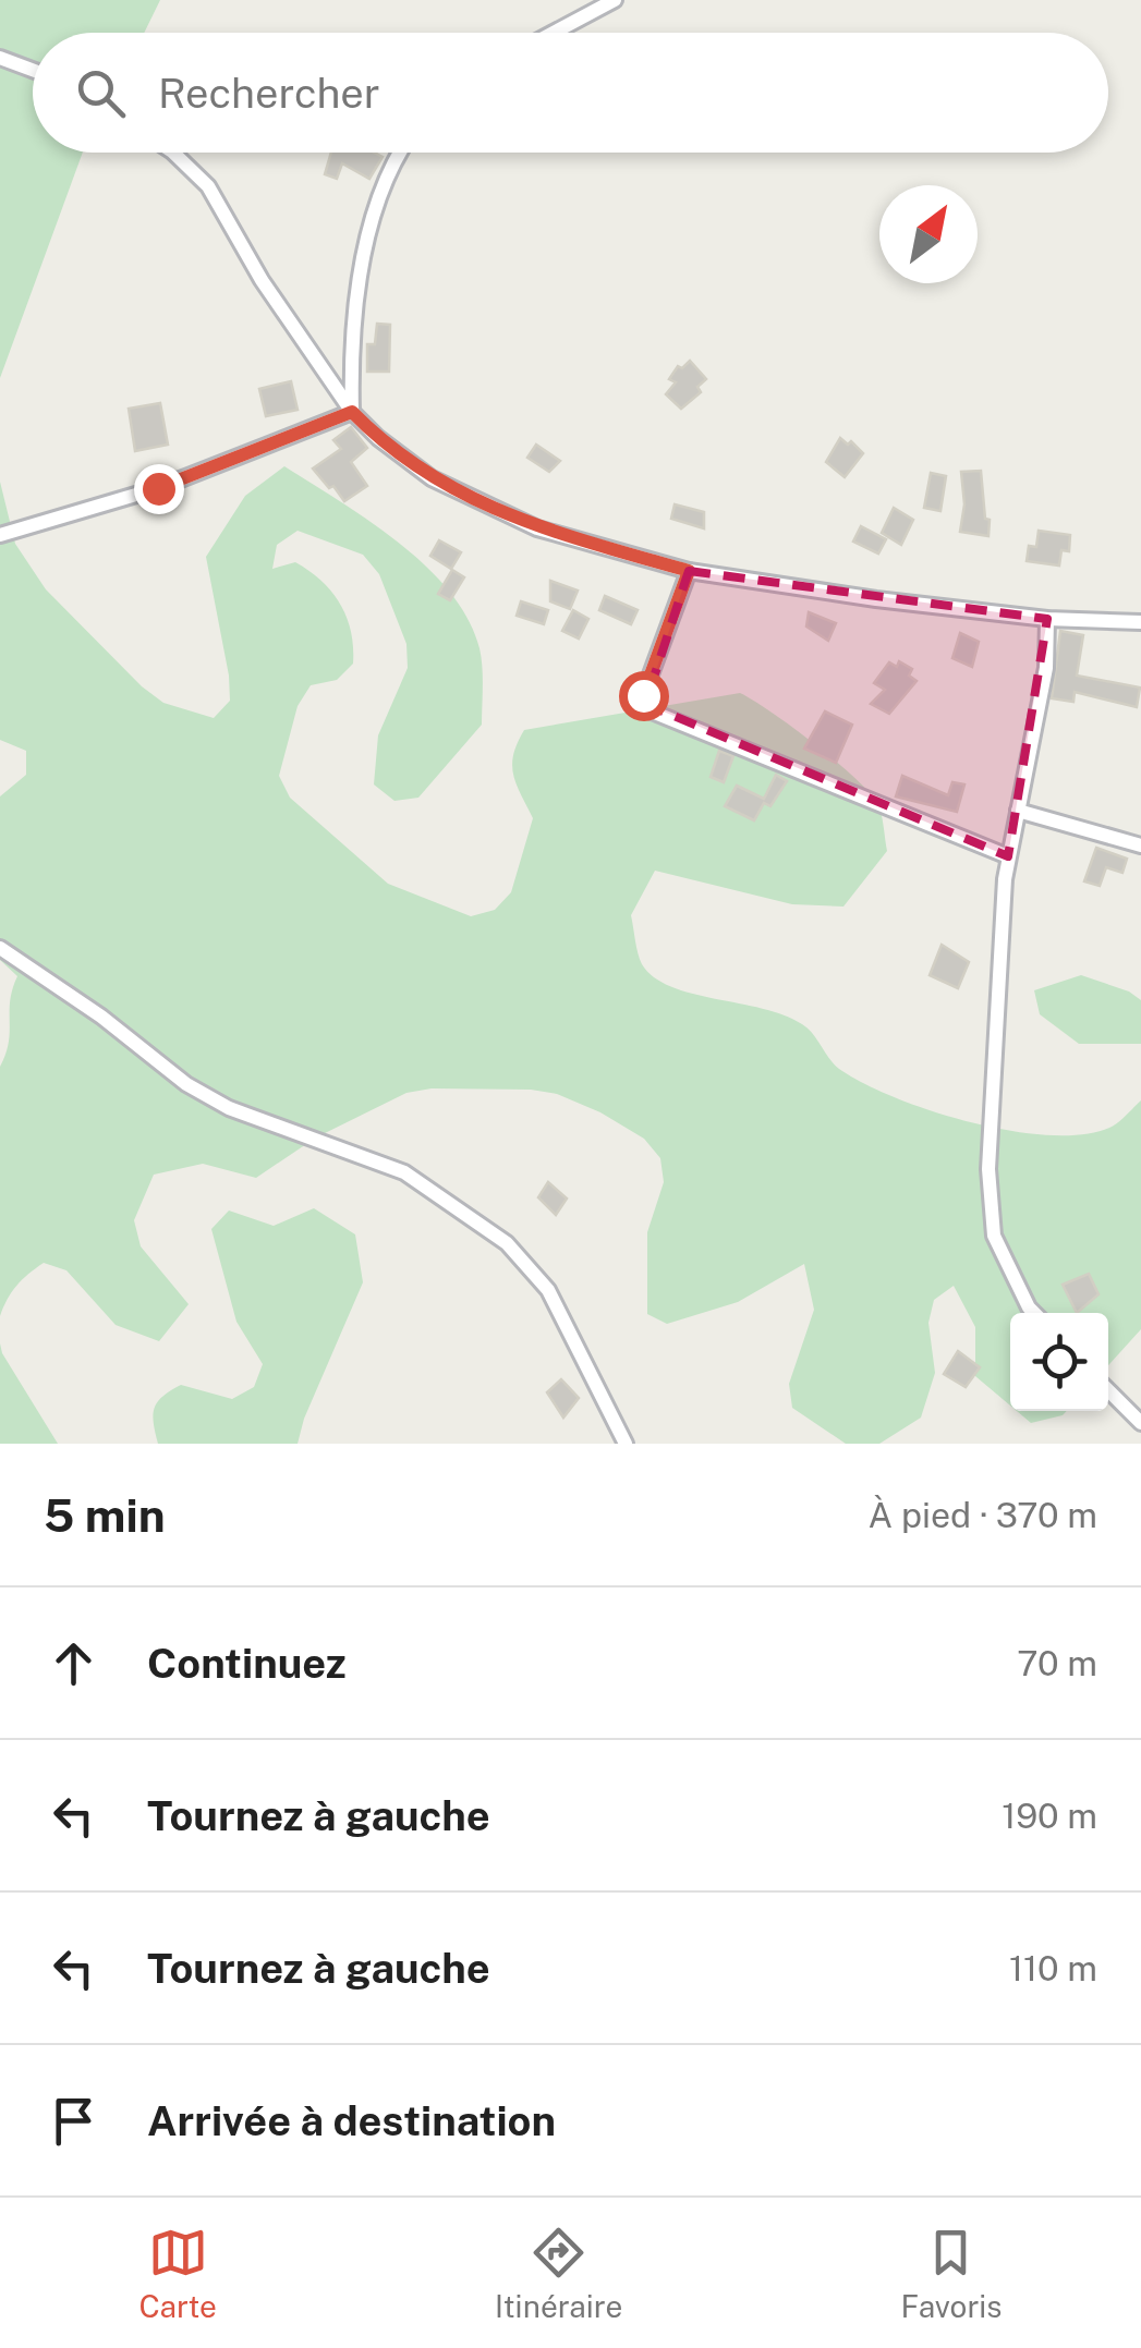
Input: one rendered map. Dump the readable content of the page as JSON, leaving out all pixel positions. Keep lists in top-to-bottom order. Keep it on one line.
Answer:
{"north":"top right","page":{"search":"Rechercher","heading":["5 min","À pied · 370 m"],"list":[["Continuez","70 m"],["Tournez à gauche","190 m"],["Tournez à gauche","110 m"],"Arrivée à destination"],"nav":["Carte","Itinéraire","Favoris"]}}
